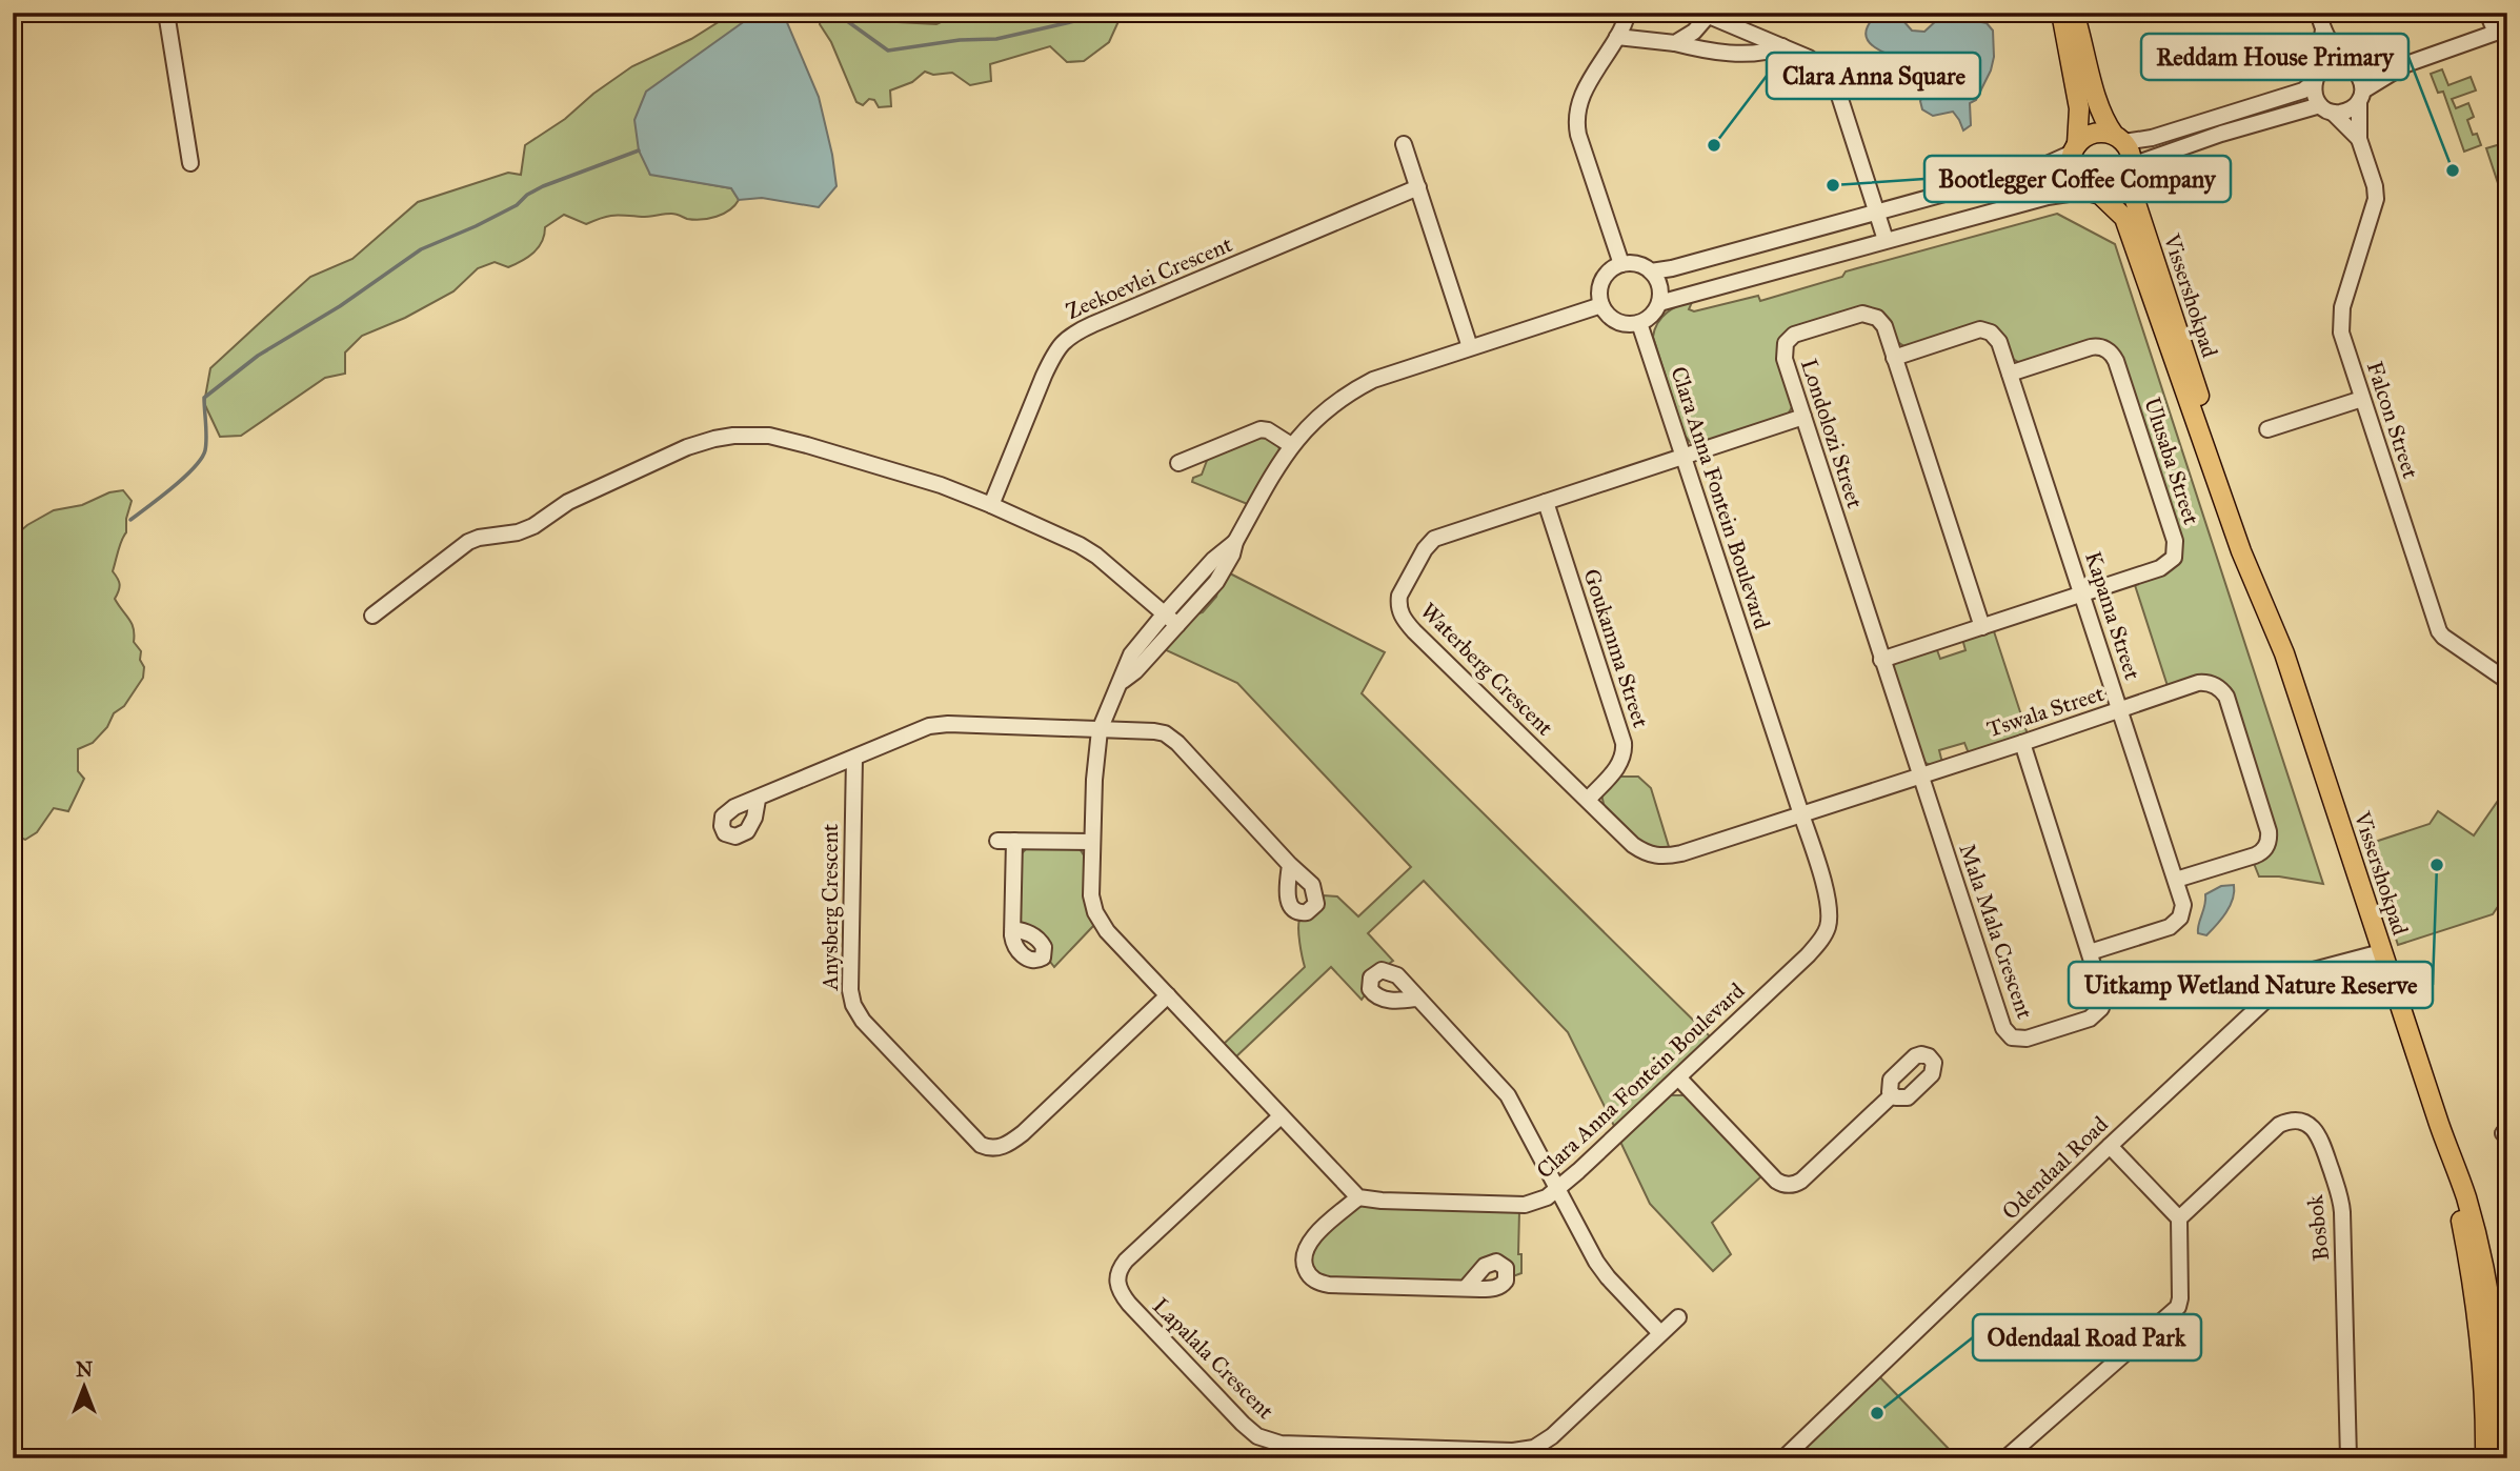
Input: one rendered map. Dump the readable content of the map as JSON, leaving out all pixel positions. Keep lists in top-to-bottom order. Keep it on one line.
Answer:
{"streets":{"main road":["Vissershokpad"],"street":["Zeekoevlei Crescent","Falcon Street","Londolozi Street","Ulusaba Street","Clara Anna Fontein Boulevard","Kapama Street","Goukamma Street","Waterberg Crescent","Tswala Street","Anysberg Crescent","Mala Mala Crescent","Odendaal Road","Bosbok","Lapalala Crescent"]},"crossings":[["Vissershokpad","Odendaal Road"],["Londolozi Street","Ulusaba Street"],["Londolozi Street","Kapama Street"],["Londolozi Street","Waterberg Crescent"],["Londolozi Street","Tswala Street"],["Londolozi Street","Mala Mala Crescent"],["Ulusaba Street","Kapama Street"],["Clara Anna Fontein Boulevard","Waterberg Crescent"],["Clara Anna Fontein Boulevard","Tswala Street"],["Kapama Street","Tswala Street"],["Kapama Street","Mala Mala Crescent"],["Goukamma Street","Waterberg Crescent"],["Waterberg Crescent","Tswala Street"],["Tswala Street","Mala Mala Crescent"]],"places":["Clara Anna Square","Reddam House Primary","Bootlegger Coffee Company","Uitkamp Wetland Nature Reserve","Odendaal Road Park"],"north":"top"}
